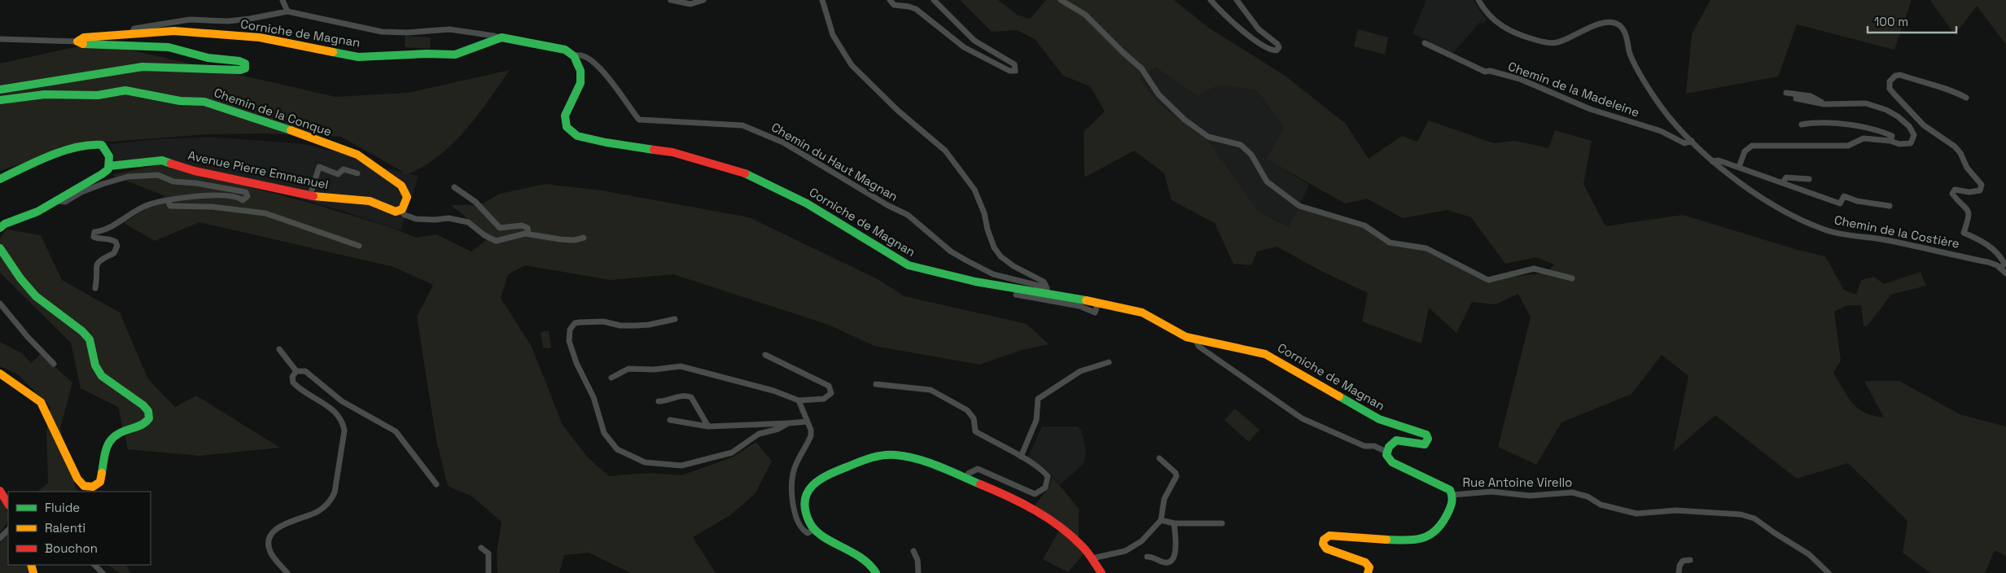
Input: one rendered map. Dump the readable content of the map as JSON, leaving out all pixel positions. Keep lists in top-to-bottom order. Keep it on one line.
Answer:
{"streets":{"street":["Corniche de Magnan","Chemin de la Madeleine","Chemin de la Conque","Chemin du Haut Magnan","Avenue Pierre Emmanuel","Chemin de la Costière","Rue Antoine Virello"]},"crossings":[["Corniche de Magnan","Chemin de la Conque"],["Corniche de Magnan","Chemin du Haut Magnan"],["Chemin de la Madeleine","Chemin de la Costière"],["Chemin de la Conque","Avenue Pierre Emmanuel"]],"legend":["Fluide","Ralenti","Bouchon"],"scale_bar":"100 m"}
